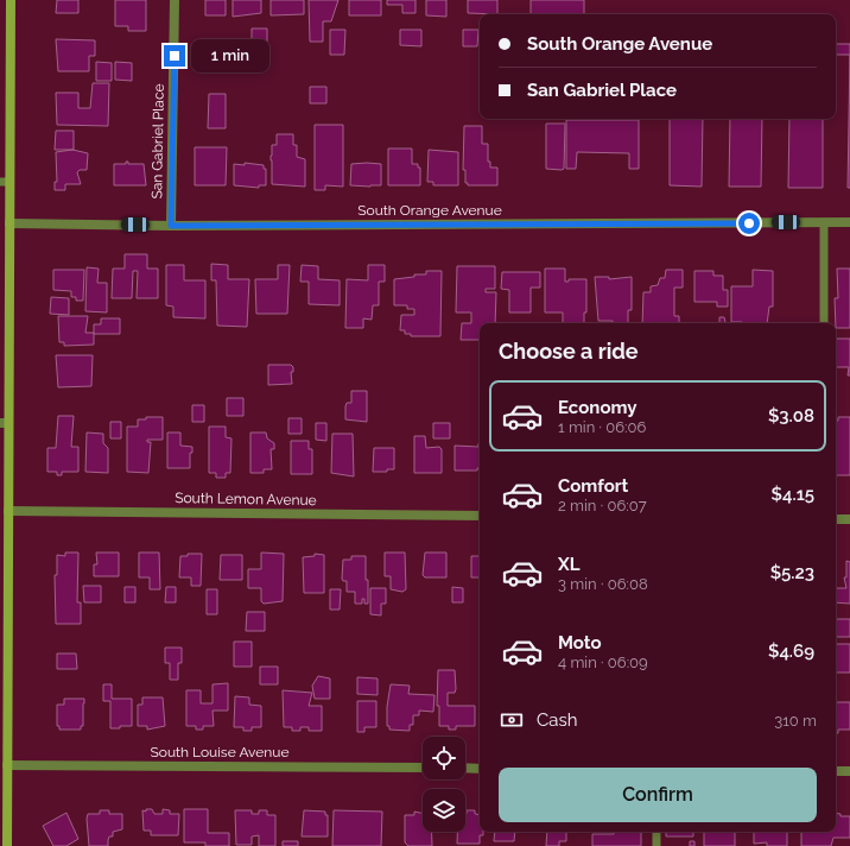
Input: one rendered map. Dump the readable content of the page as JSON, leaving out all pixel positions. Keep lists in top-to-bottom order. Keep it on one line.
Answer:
{"streets":{"street":["San Gabriel Place","South Orange Avenue","South Lemon Avenue","South Louise Avenue"]},"crossings":[["San Gabriel Place","South Orange Avenue"]],"page":{"banner":["South Orange Avenue","San Gabriel Place"],"bubble":"1 min","heading":"Choose a ride","list":[{"name":"Economy","note":"1 min · 06:06","value":"$3.08"},{"name":"Comfort","note":"2 min · 06:07","value":"$4.15"},{"name":"XL","note":"3 min · 06:08","value":"$5.23"},{"name":"Moto","note":"4 min · 06:09","value":"$4.69"}],"pay":["Cash","310 m"],"buttons":"Confirm"}}
